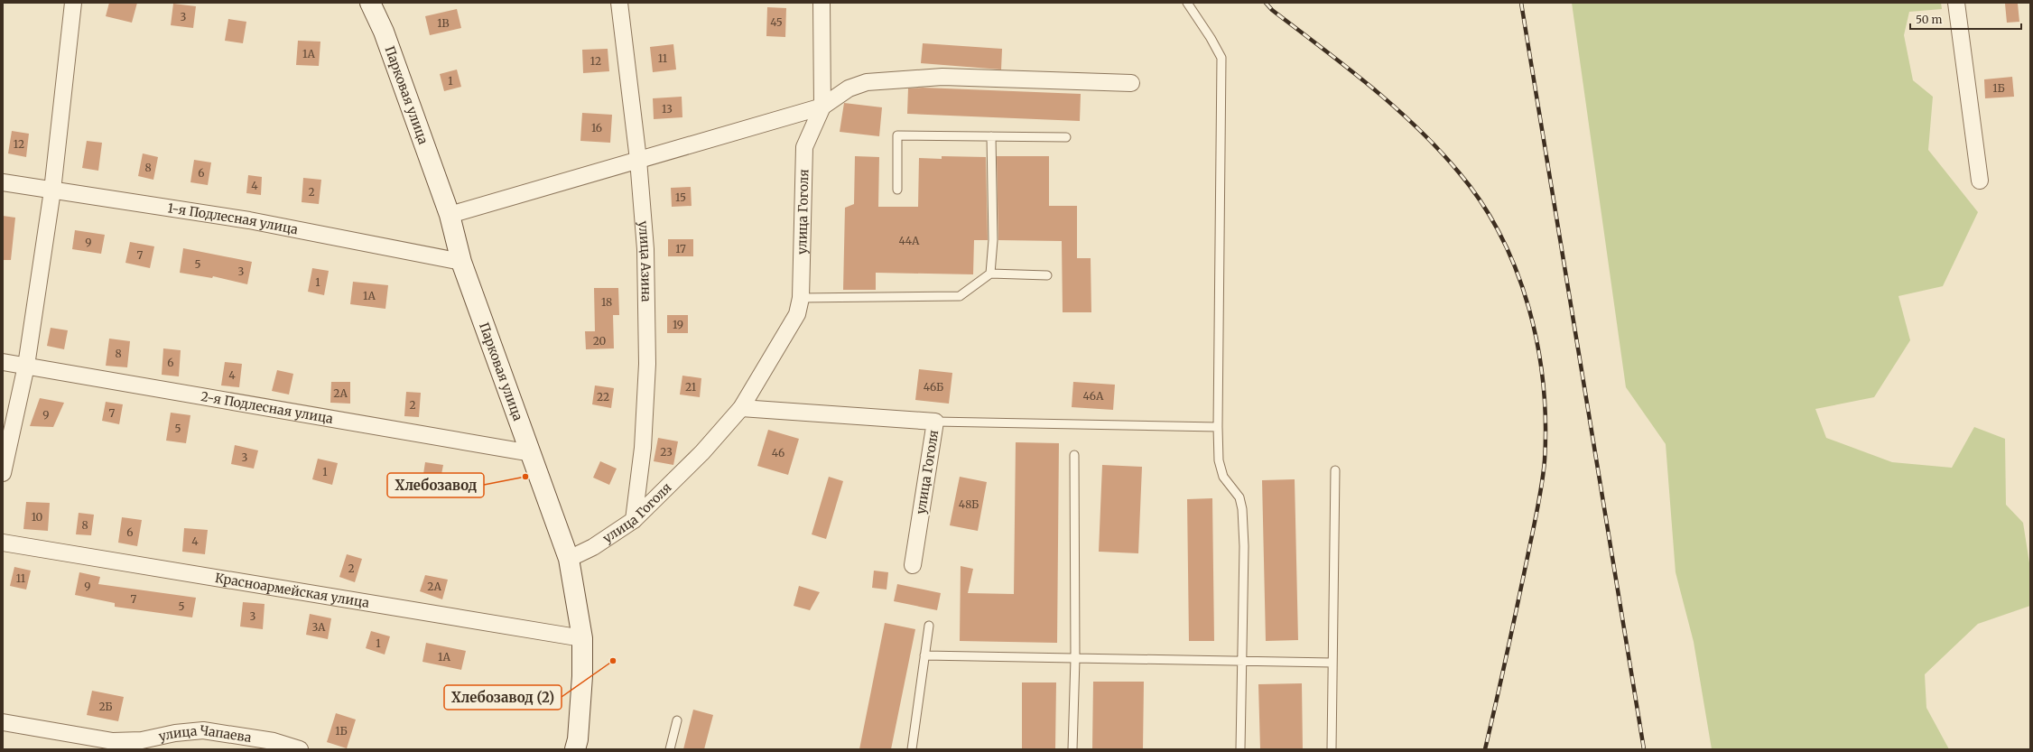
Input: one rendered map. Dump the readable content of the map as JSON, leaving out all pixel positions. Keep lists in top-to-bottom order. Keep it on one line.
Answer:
{"streets":{"main road":["Парковая улица"],"street":["улица Гоголя","1-я Подлесная улица","улица Азина","2-я Подлесная улица","Красноармейская улица","улица Чапаева"]},"crossings":[["Парковая улица","улица Гоголя"],["Парковая улица","1-я Подлесная улица"],["Парковая улица","2-я Подлесная улица"],["Парковая улица","Красноармейская улица"],["улица Гоголя","улица Азина"]],"places":["Хлебозавод","Хлебозавод (2)"],"house_numbers":["3","45","1В","1А","11","12","1","1Б","13","16","12","8","6","4","2","15","44А","9","17","7","5","3","1","1А","18","19","20","8","6","4","21","46Б","2А","46А","22","2","7","9","5","23","46","3","1","48Б","10","8","6","4","2","11","9","2А","7","5","3","3А","1","1А","2Б","1Б"],"scale_bar":"50 m"}
